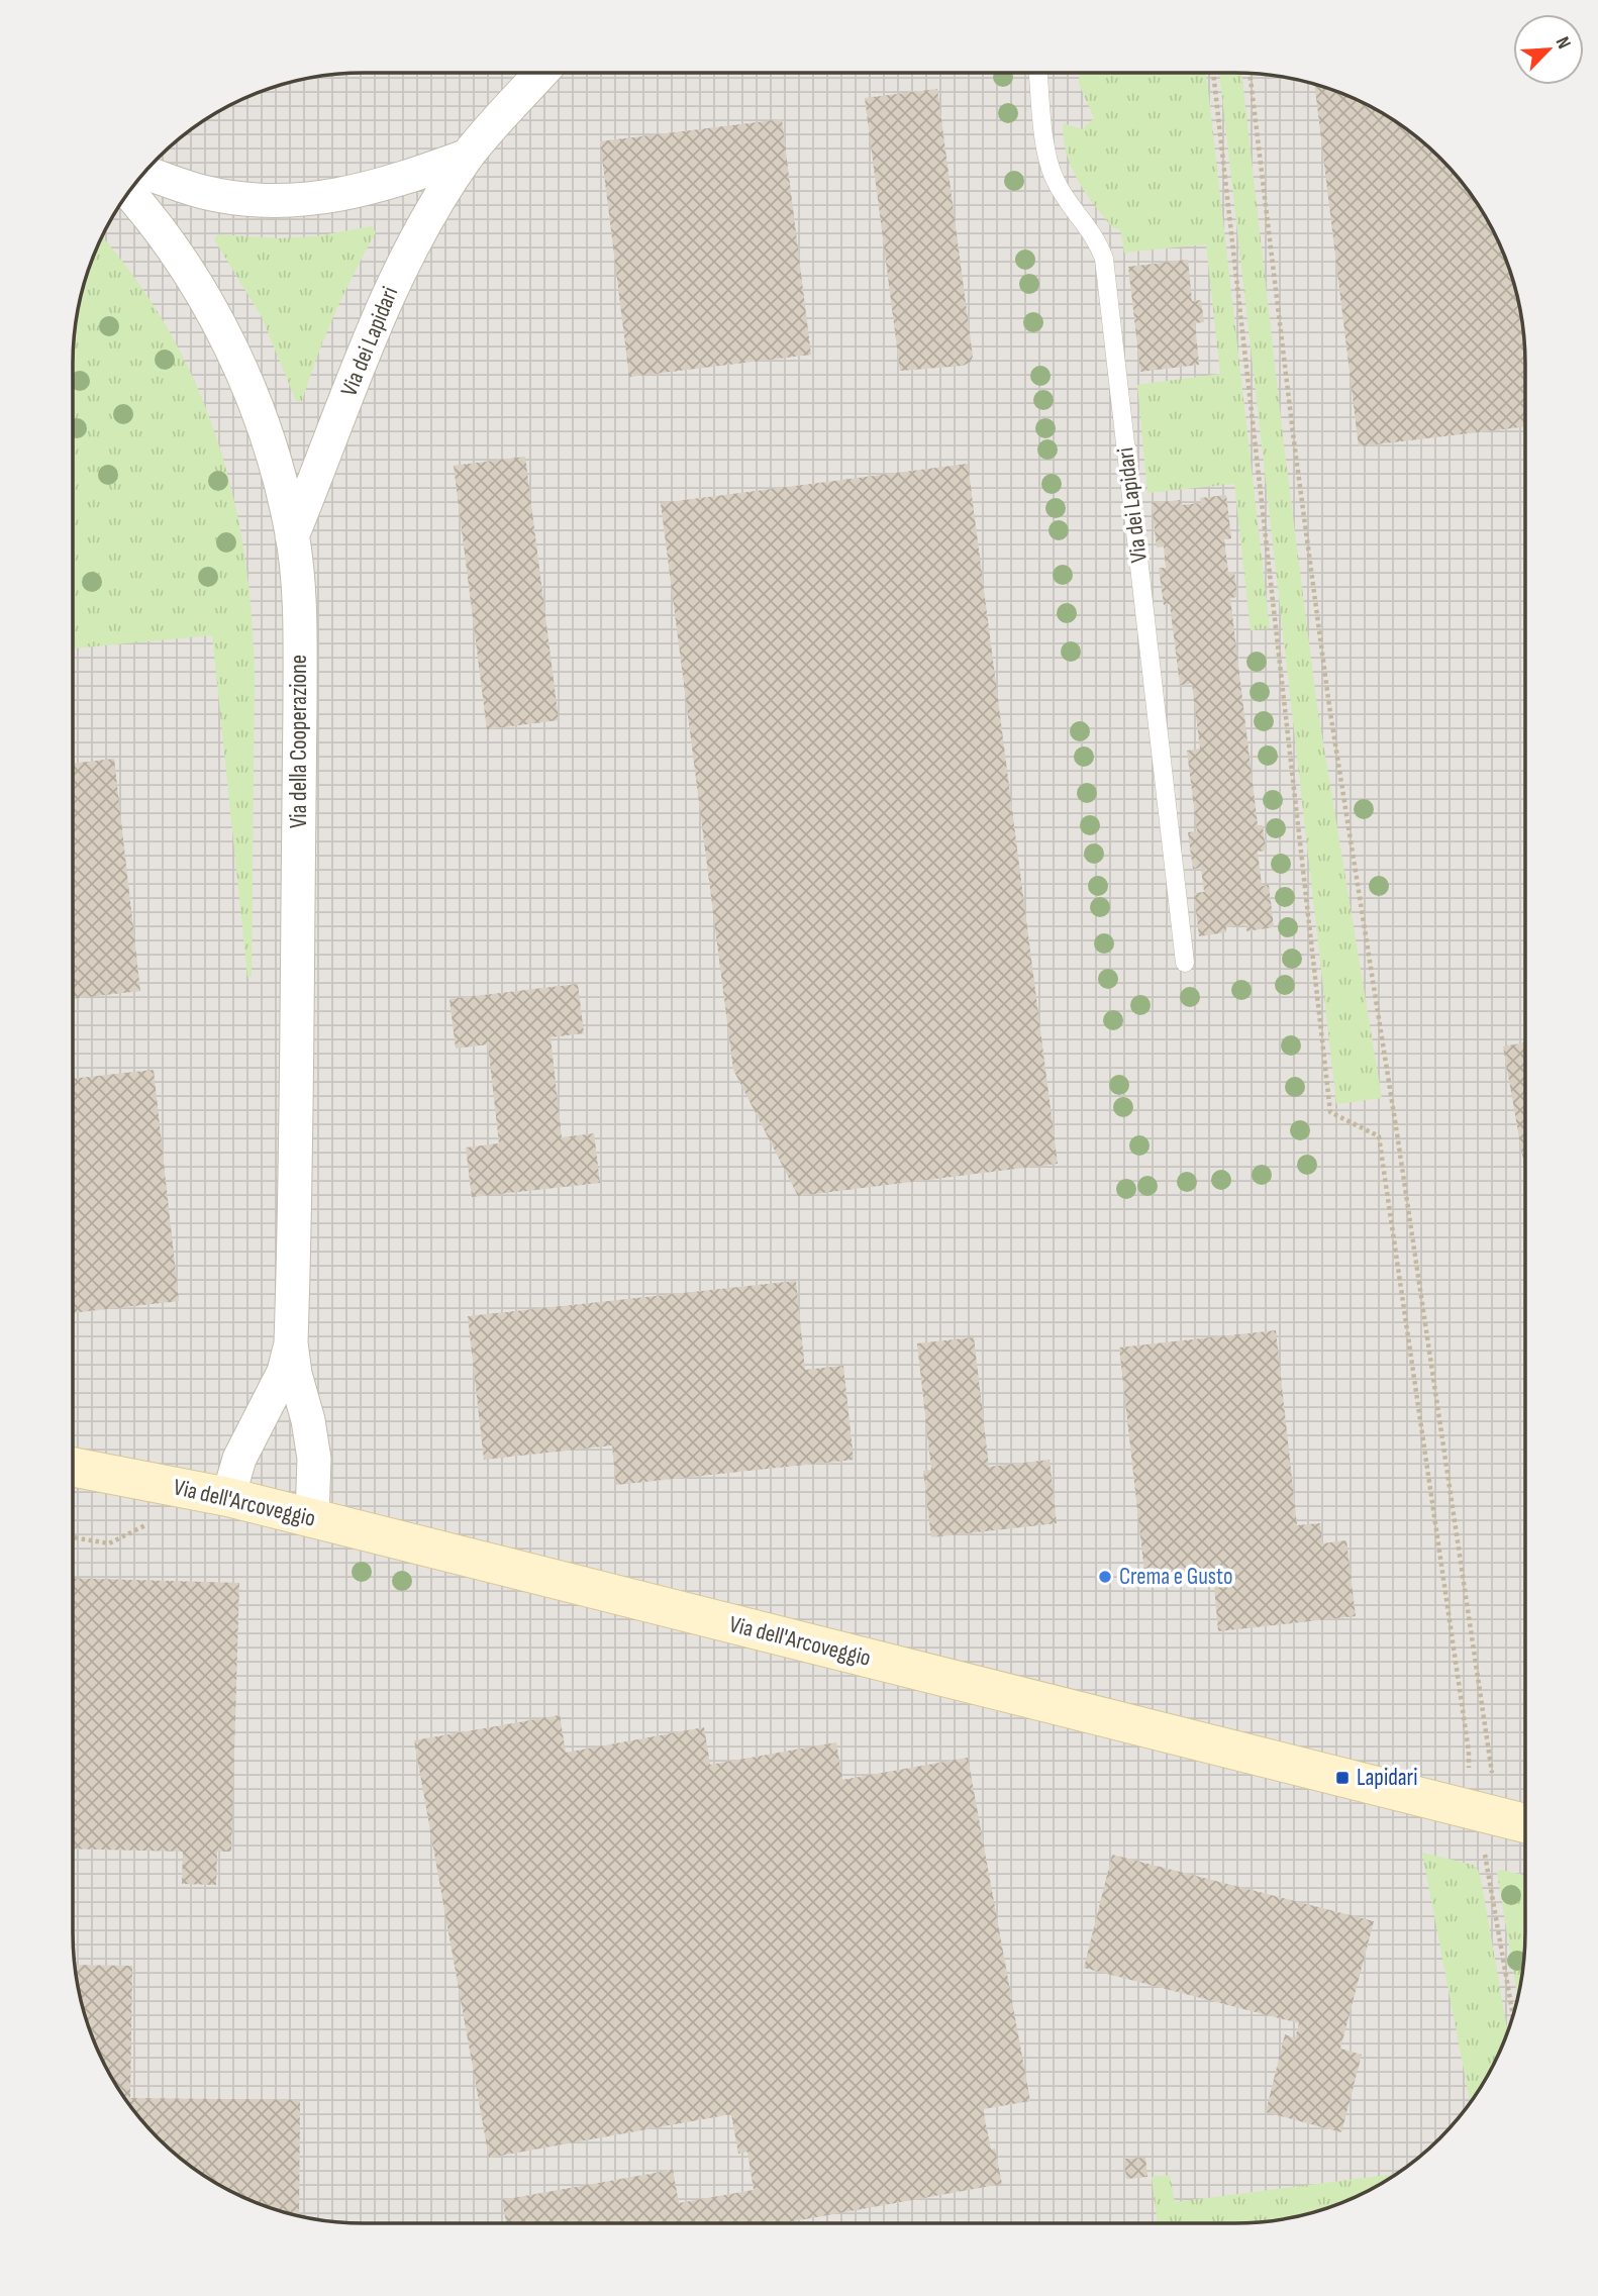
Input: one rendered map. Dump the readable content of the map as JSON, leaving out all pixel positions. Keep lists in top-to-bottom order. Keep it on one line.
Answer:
{"streets":{"street":["Via dei Lapidari","Via della Cooperazione","Via dell'Arcoveggio"]},"crossings":[["Via dei Lapidari","Via della Cooperazione"],["Via della Cooperazione","Via dell'Arcoveggio"]],"places":{"other":["Crema e Gusto"],"transit":["Lapidari"]},"north":"top right"}
